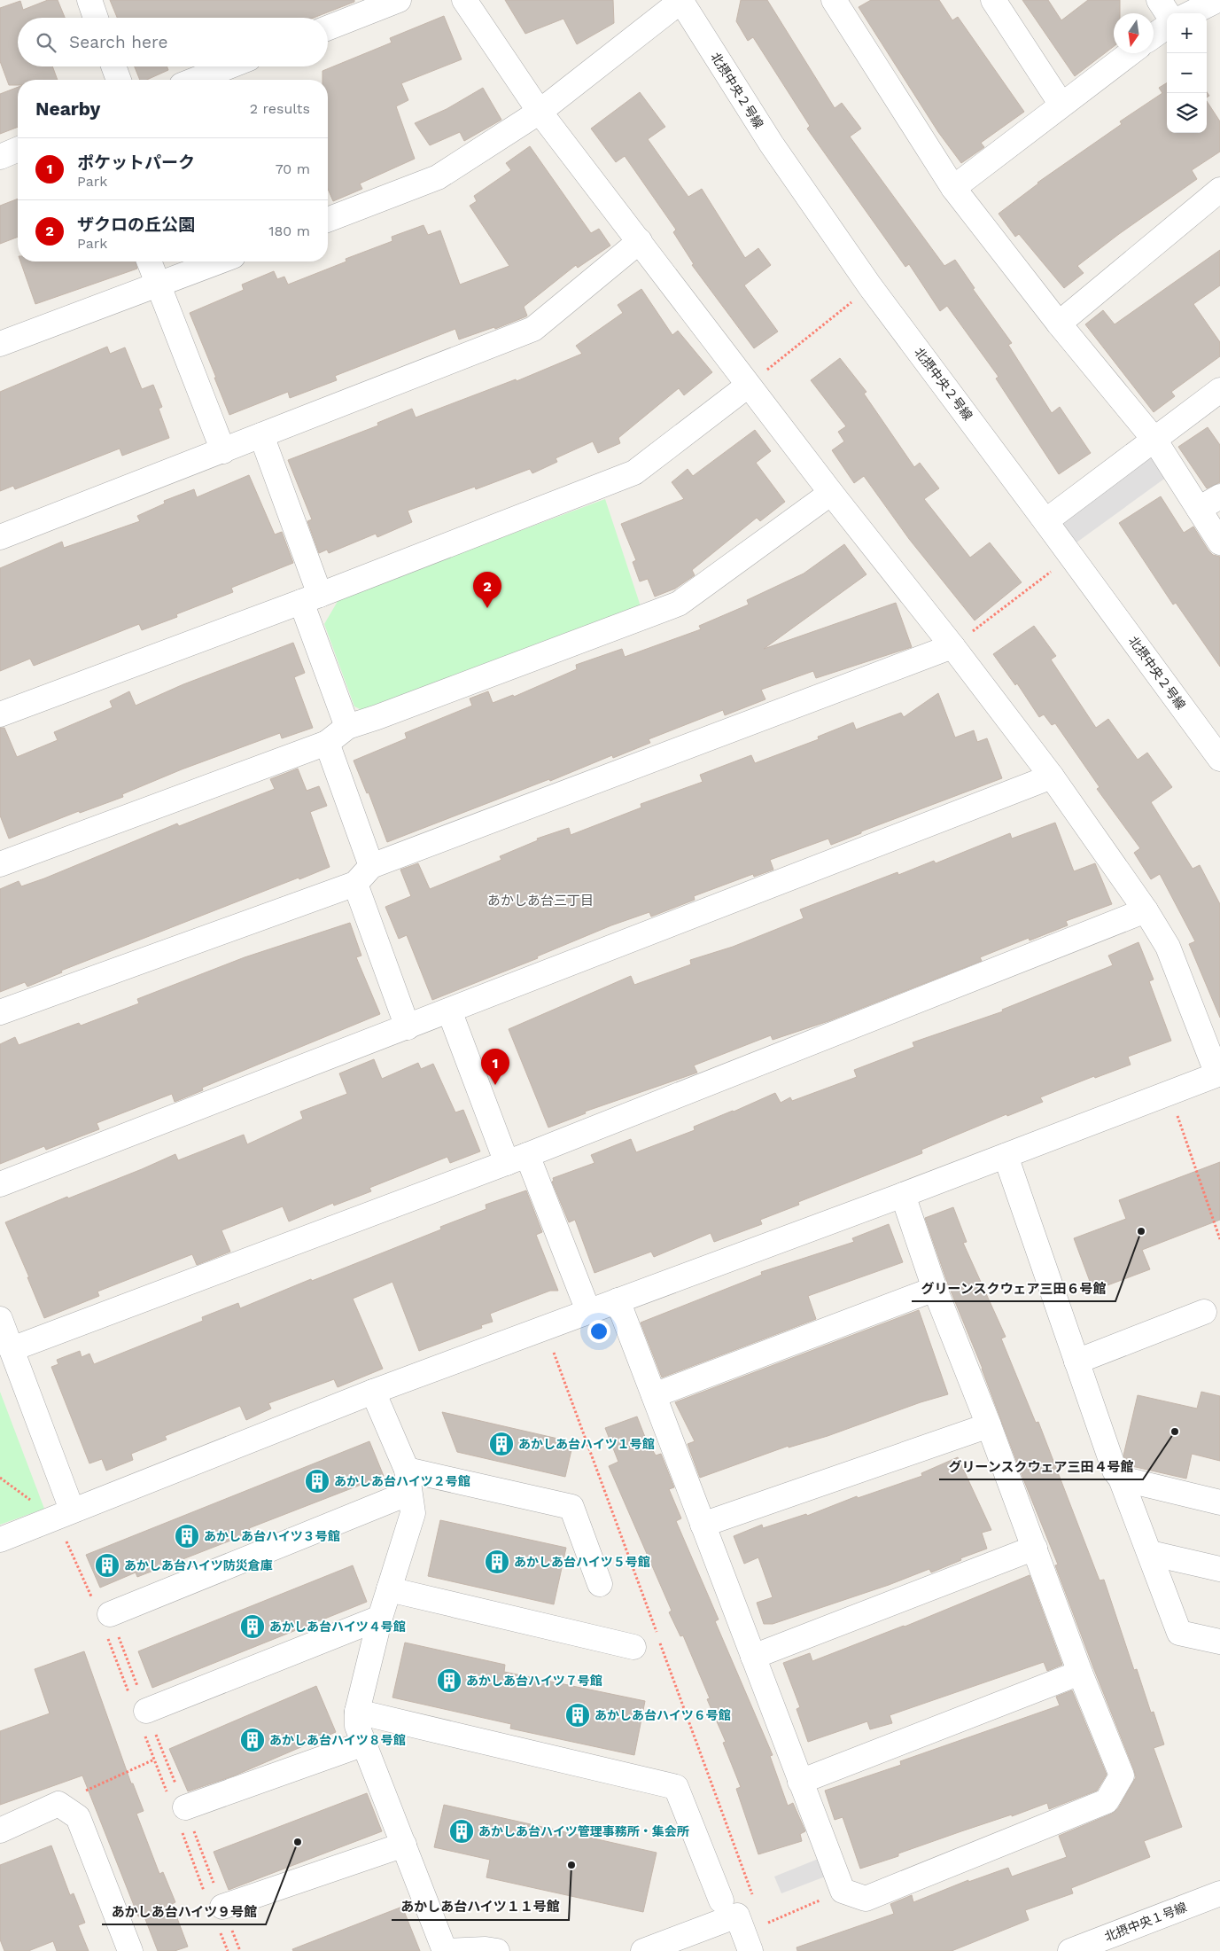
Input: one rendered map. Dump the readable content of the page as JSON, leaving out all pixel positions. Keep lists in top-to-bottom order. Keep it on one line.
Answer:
{"streets":{"street":["北摂中央２号線","北摂中央１号線"]},"districts":["あかしあ台三丁目"],"places":{"other":["グリーンスクウェア三田６号館","グリーンスクウェア三田４号館","あかしあ台ハイツ９号館","あかしあ台ハイツ１１号館"],"building":["あかしあ台ハイツ１号館","あかしあ台ハイツ２号館","あかしあ台ハイツ３号館","あかしあ台ハイツ５号館","あかしあ台ハイツ防災倉庫","あかしあ台ハイツ４号館","あかしあ台ハイツ７号館","あかしあ台ハイツ６号館","あかしあ台ハイツ８号館","あかしあ台ハイツ管理事務所・集会所"]},"north":"bottom","page":{"map_buttons":["+","−"],"search":"Search here","heading":["Nearby","2 results"],"list":[{"mark":"1","name":"ポケットパーク","note":"Park","value":"70 m"},{"mark":"2","name":"ザクロの丘公園","note":"Park","value":"180 m"}],"pins":["2","1"]}}
